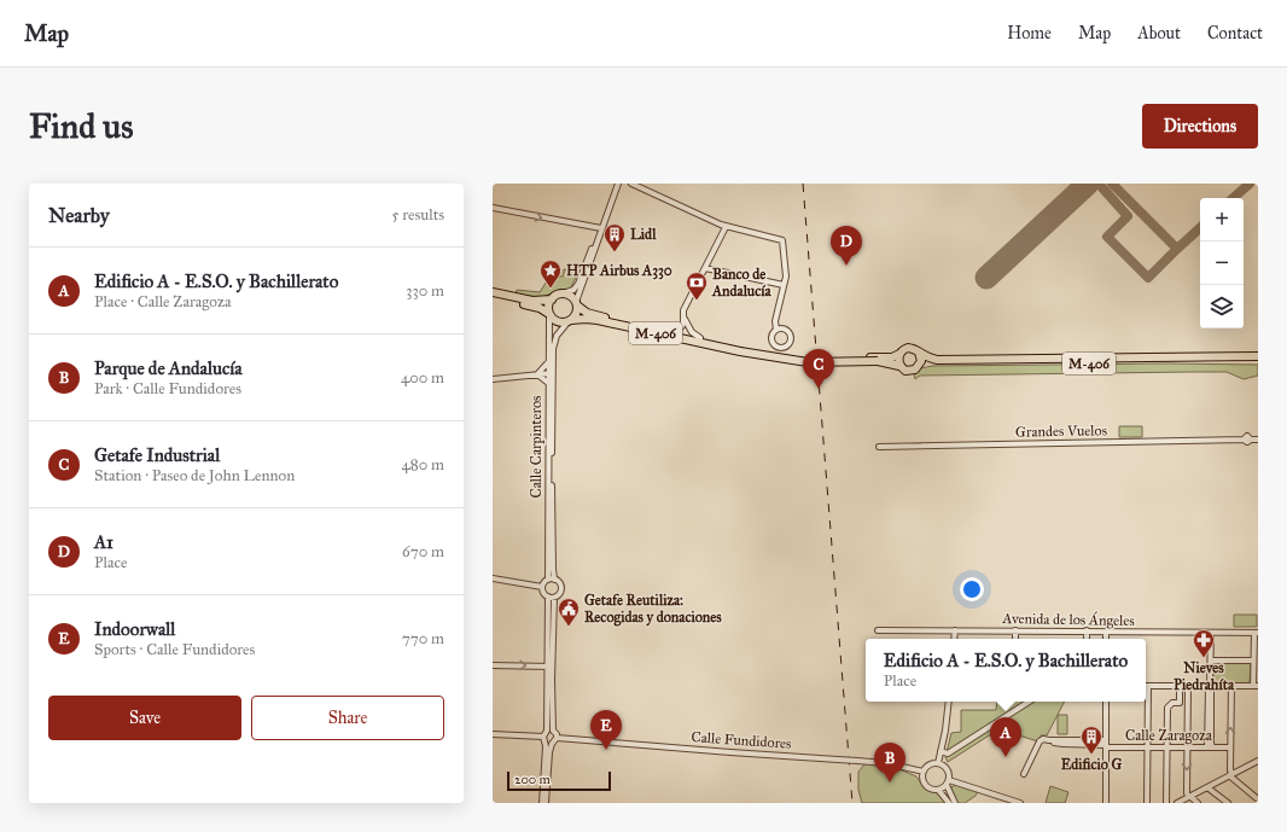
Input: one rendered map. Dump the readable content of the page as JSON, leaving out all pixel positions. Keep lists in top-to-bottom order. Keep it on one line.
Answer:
{"streets":{"highway":["M-406"],"street":["Grandes Vuelos","Calle Carpinteros","Avenida de los Ángeles","Calle Zaragoza","Calle Fundidores"]},"crossings":[["M-406","Calle Carpinteros"]],"places":{"building":["Lidl","Edificio G"],"place":["HTP Airbus A330"],"bank":["Banco de Andalucía"],"public building":["Getafe Reutiliza: Recogidas y donaciones"],"pharmacy":["Nieves Piedrahíta"]},"scale_bar":"200 m","page":{"header":"Map","nav":["Home","Map","About","Contact"],"buttons":["Directions",["Save","Share"]],"title":"Find us","heading":["Nearby","5 results"],"map_buttons":["+","−"],"pins":["D","C","E","A","B"],"list":[{"mark":"A","name":"Edificio A - E.S.O. y Bachillerato","note":"Place · Calle Zaragoza","value":"330 m"},{"mark":"B","name":"Parque de Andalucía","note":"Park · Calle Fundidores","value":"400 m"},{"mark":"C","name":"Getafe Industrial","note":"Station · Paseo de John Lennon","value":"480 m"},{"mark":"D","name":"A1","note":"Place","value":"670 m"},{"mark":"E","name":"Indoorwall","note":"Sports · Calle Fundidores","value":"770 m"}],"popup":["Edificio A - E.S.O. y Bachillerato","Place"],"scale":"200 m"}}
